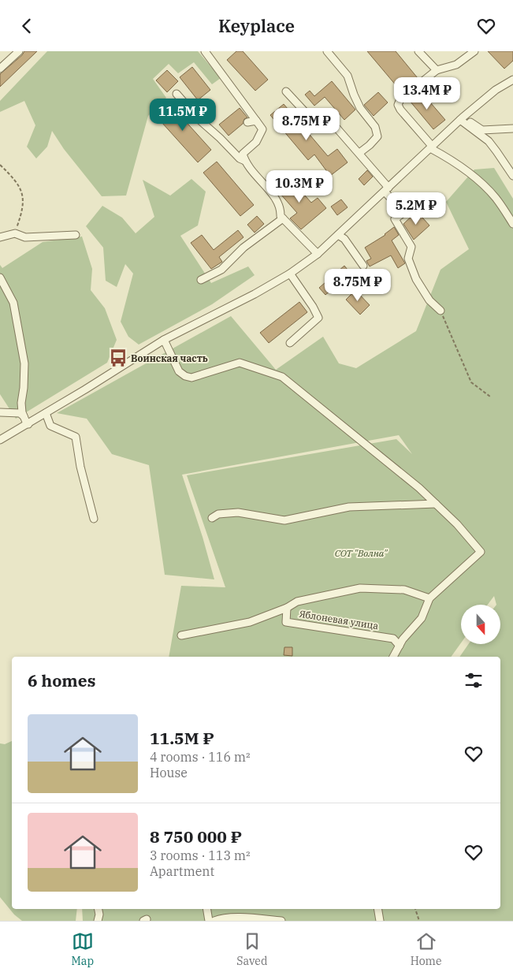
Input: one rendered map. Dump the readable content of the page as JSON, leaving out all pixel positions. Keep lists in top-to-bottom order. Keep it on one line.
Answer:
{"streets":{"street":["Яблоневая улица"]},"parks":["СОТ \"Волна\""],"places":{"bus stop":["Воинская часть"]},"north":"bottom","page":{"header":"Keyplace","price":["13.4M ₽","11.5M ₽","8.75M ₽","10.3M ₽","5.2M ₽","8.75M ₽"],"heading":"6 homes","list":[{"name":"11.5M ₽","note":"4 rooms · 116 m² · House"},{"name":"8 750 000 ₽","note":"3 rooms · 113 m² · Apartment"}],"tabs":["Map","Saved","Home"]}}
